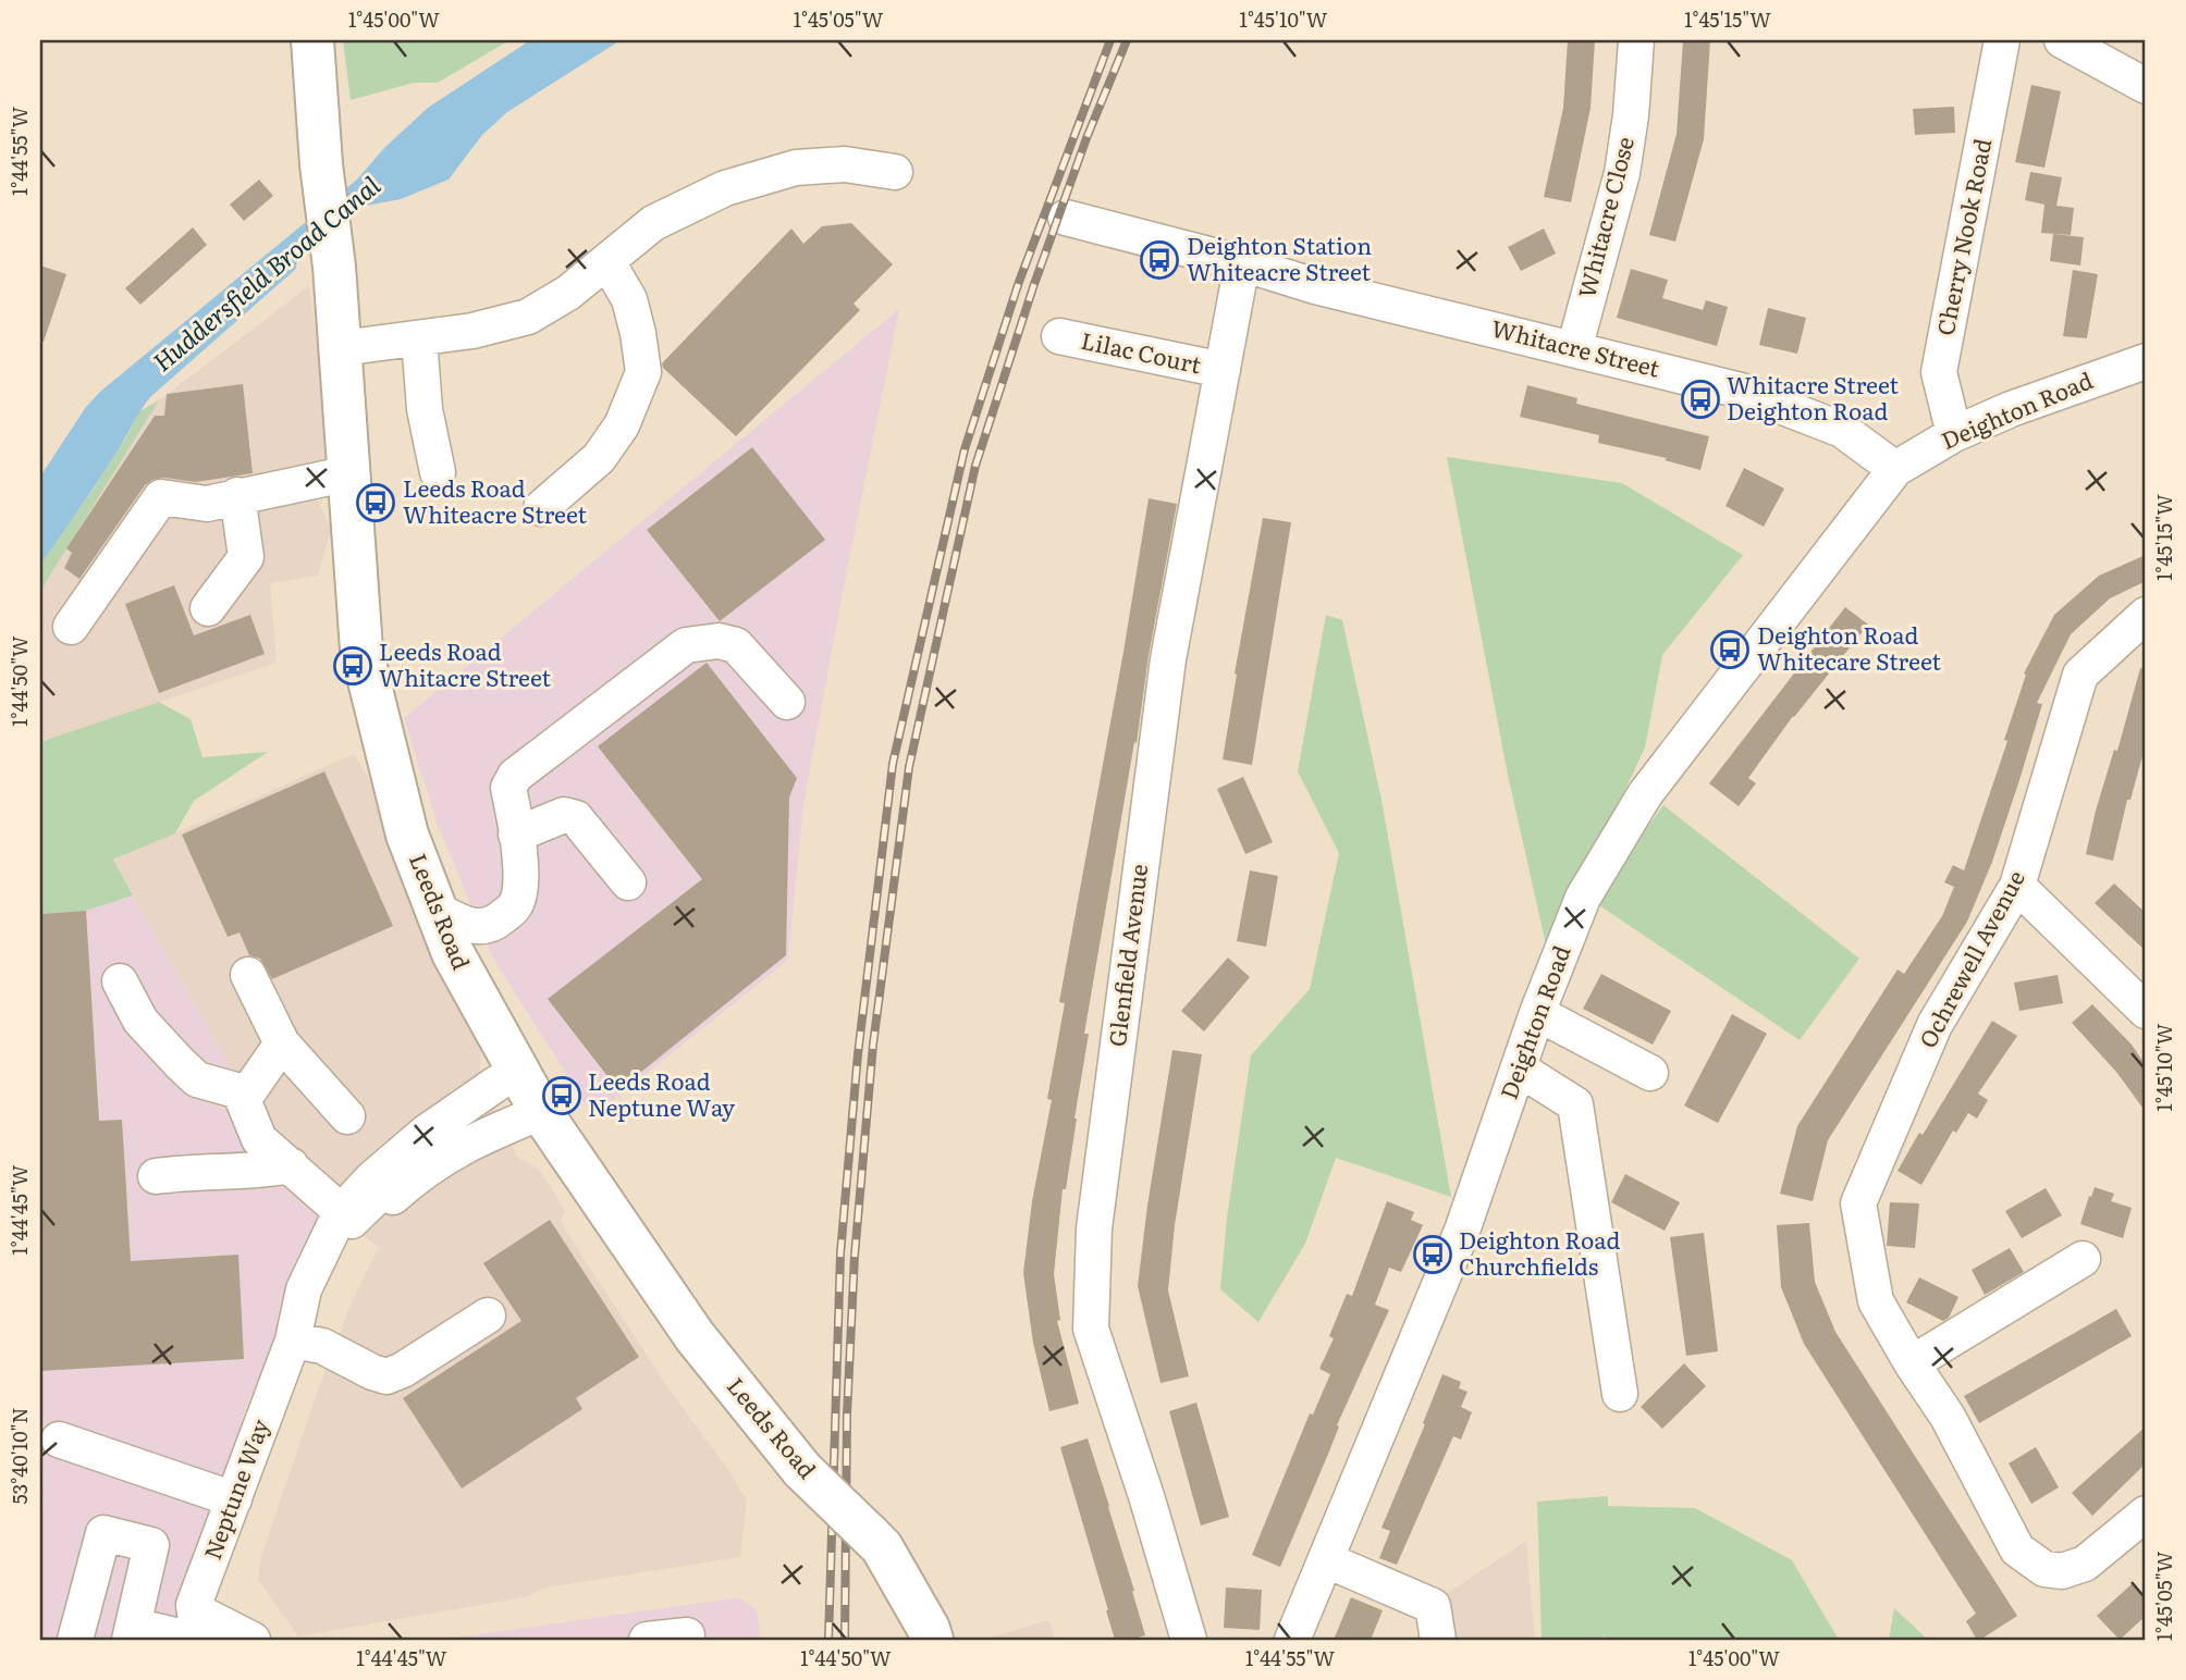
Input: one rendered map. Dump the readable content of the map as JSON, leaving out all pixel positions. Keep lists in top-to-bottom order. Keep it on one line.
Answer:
{"streets":{"main road":["Leeds Road"],"street":["Whitacre Close","Cherry Nook Road","Whitacre Street","Lilac Court","Deighton Road","Glenfield Avenue","Ochrewell Avenue","Neptune Way"]},"crossings":[["Whitacre Close","Whitacre Street"],["Cherry Nook Road","Deighton Road"],["Whitacre Street","Deighton Road"],["Whitacre Street","Glenfield Avenue"],["Lilac Court","Glenfield Avenue"],["Leeds Road","Neptune Way"]],"water":["Huddersfield Broad Canal"],"places":{"bus stop":["Deighton Station Whiteacre Street","Whitacre Street Deighton Road","Leeds Road Whiteacre Street","Deighton Road Whitecare Street","Leeds Road Whitacre Street","Leeds Road Neptune Way","Deighton Road Churchfields"]},"coordinates":["1°45'00\"W","1°45'05\"W","1°45'10\"W","1°45'15\"W","1°44'55\"W","1°44'50\"W","1°44'45\"W","53°40'10\"N"]}
